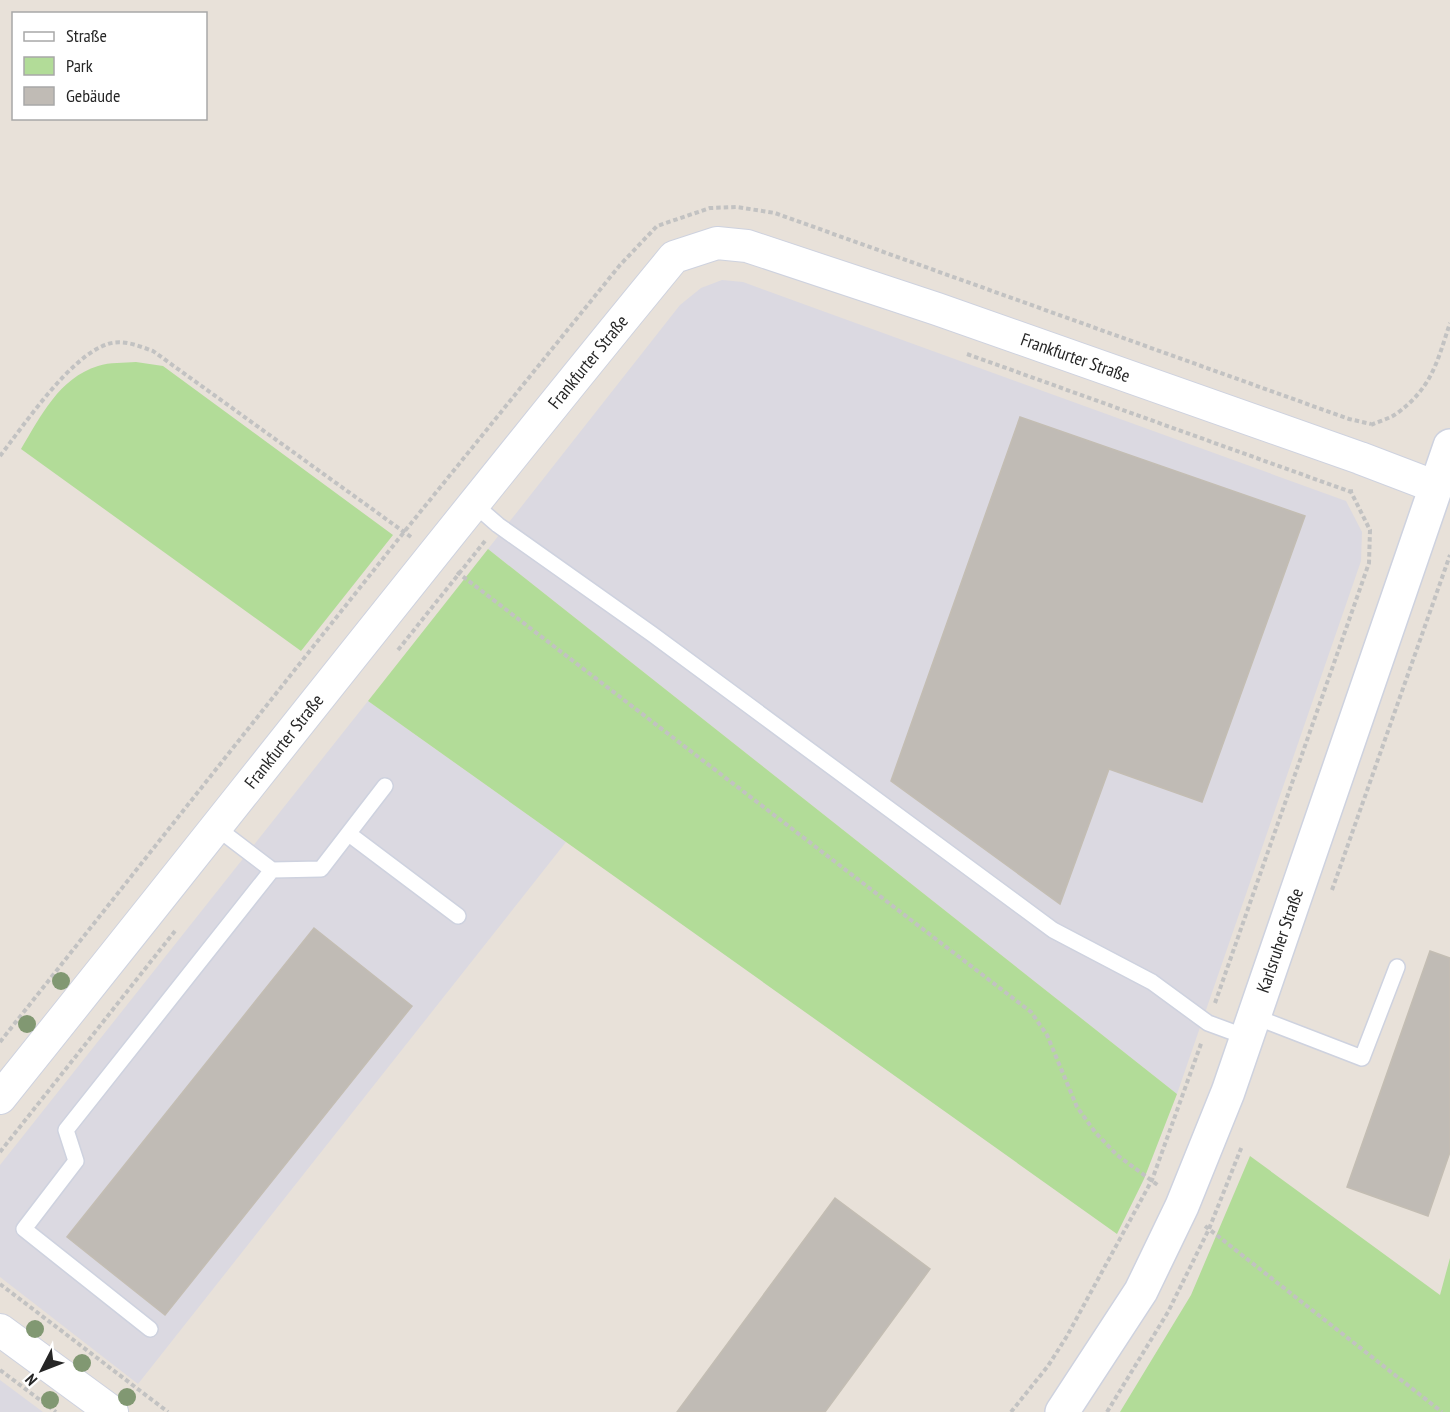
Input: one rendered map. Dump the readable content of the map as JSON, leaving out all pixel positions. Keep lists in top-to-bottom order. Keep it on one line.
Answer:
{"streets":{"street":["Frankfurter Straße","Karlsruher Straße"]},"crossings":[["Frankfurter Straße","Karlsruher Straße"]],"legend":["Straße","Park","Gebäude"],"north":"bottom left"}
